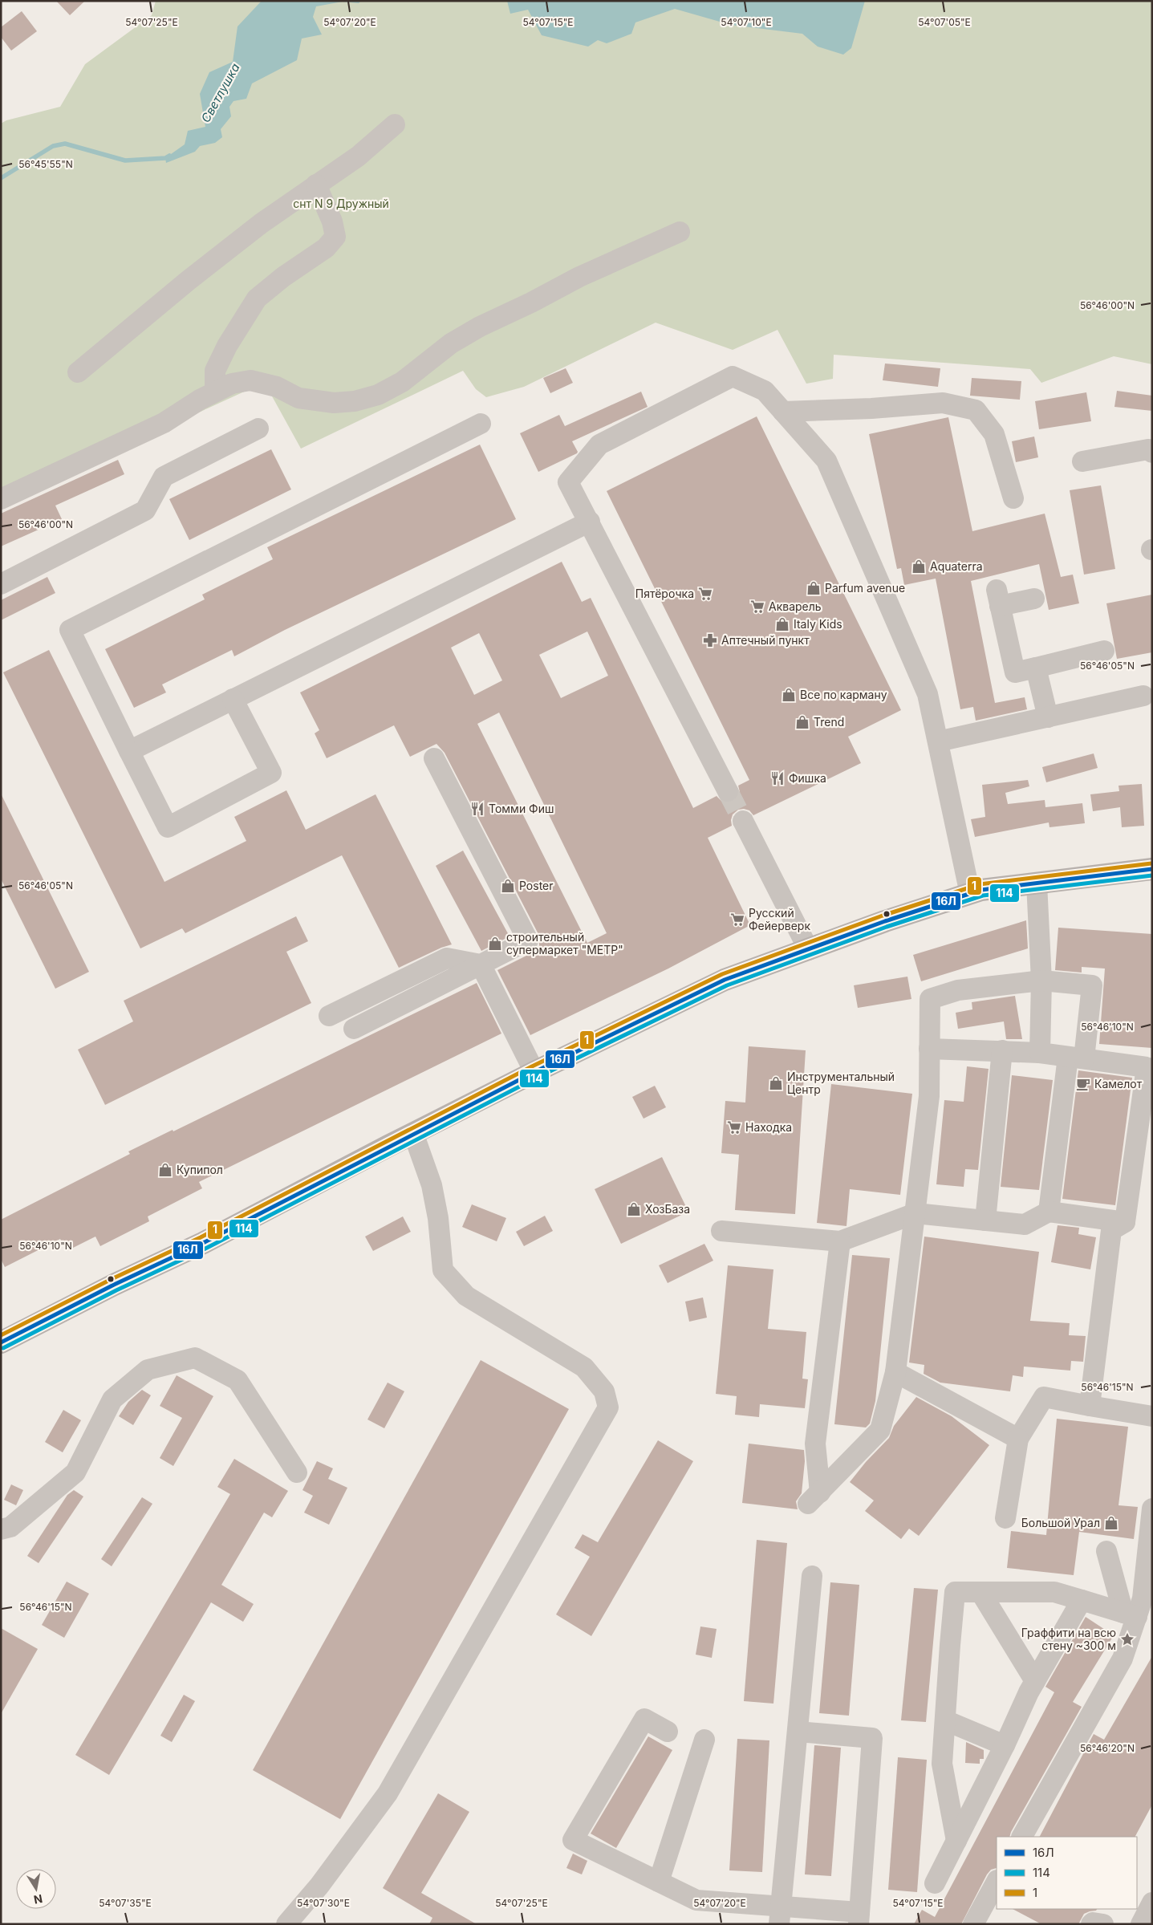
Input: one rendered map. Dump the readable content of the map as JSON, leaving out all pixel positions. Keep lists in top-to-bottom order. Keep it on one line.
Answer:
{"water":["Светлушка"],"parks":["снт N 9 Дружный"],"places":{"shop":["Aquaterra","Parfum avenue","Italy Kids","Все по карману","Trend","Poster","строительный супермаркет \"МЕТР\"","Инструментальный Центр","Купипол","ХозБаза","Большой Урал"],"supermarket":["Пятёрочка","Акварель","Русский Фейерверк","Находка"],"pharmacy":["Аптечный пункт"],"restaurant":["Фишка","Томми Фиш"],"cafe":["Камелот"],"place":["Граффити на всю стену ~300 м"]},"lines":["transit line 1","transit line 16Л","transit line 114"],"legend":["16Л","114","1"],"north":"bottom","coordinates":["54°07'25\"E","54°07'20\"E","54°07'15\"E","54°07'10\"E","54°07'05\"E","56°45'55\"N","56°46'00\"N","56°46'05\"N","56°46'10\"N","56°46'15\"N","56°46'20\"N","54°07'35\"E","54°07'30\"E"]}
